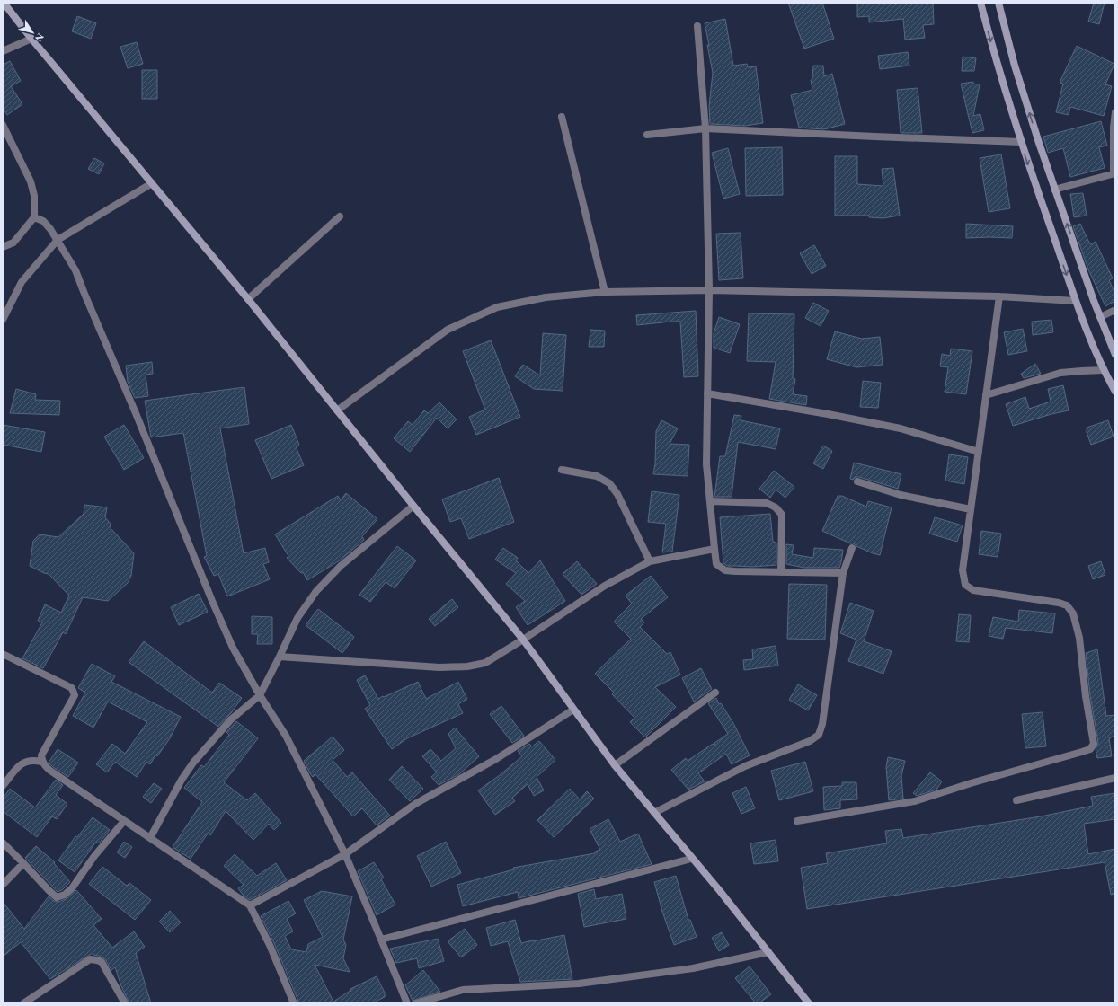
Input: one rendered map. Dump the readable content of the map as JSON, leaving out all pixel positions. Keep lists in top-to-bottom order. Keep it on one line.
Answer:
{"north":"bottom right"}
